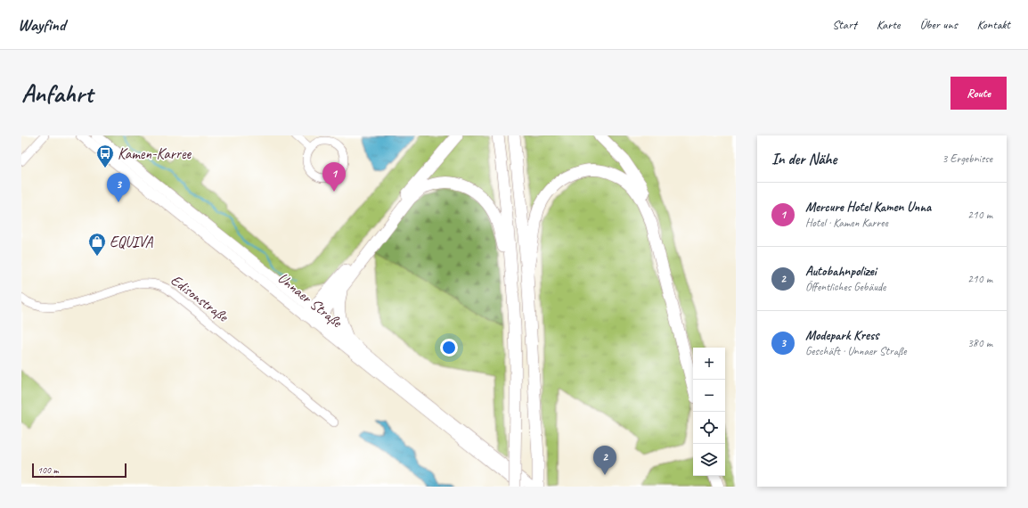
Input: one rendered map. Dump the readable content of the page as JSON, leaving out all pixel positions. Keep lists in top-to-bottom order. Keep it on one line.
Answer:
{"streets":{"main road":["Unnaer Straße"],"street":["Edisonstraße"]},"places":{"bus stop":["Kamen-Karree"],"shop":["EQUIVA"]},"scale_bar":"100 m","page":{"header":"Wayfind","nav":["Start","Karte","Über uns","Kontakt"],"buttons":"Route","title":"Anfahrt","heading":["In der Nähe","3 Ergebnisse"],"pins":["1","3","2"],"list":[{"mark":"1","name":"Mercure Hotel Kamen Unna","note":"Hotel · Kamen Karree","value":"210 m"},{"mark":"2","name":"Autobahnpolizei","note":"Öffentliches Gebäude","value":"210 m"},{"mark":"3","name":"Modepark Kress","note":"Geschäft · Unnaer Straße","value":"380 m"}],"map_buttons":["+","−"],"scale":"100 m"}}
